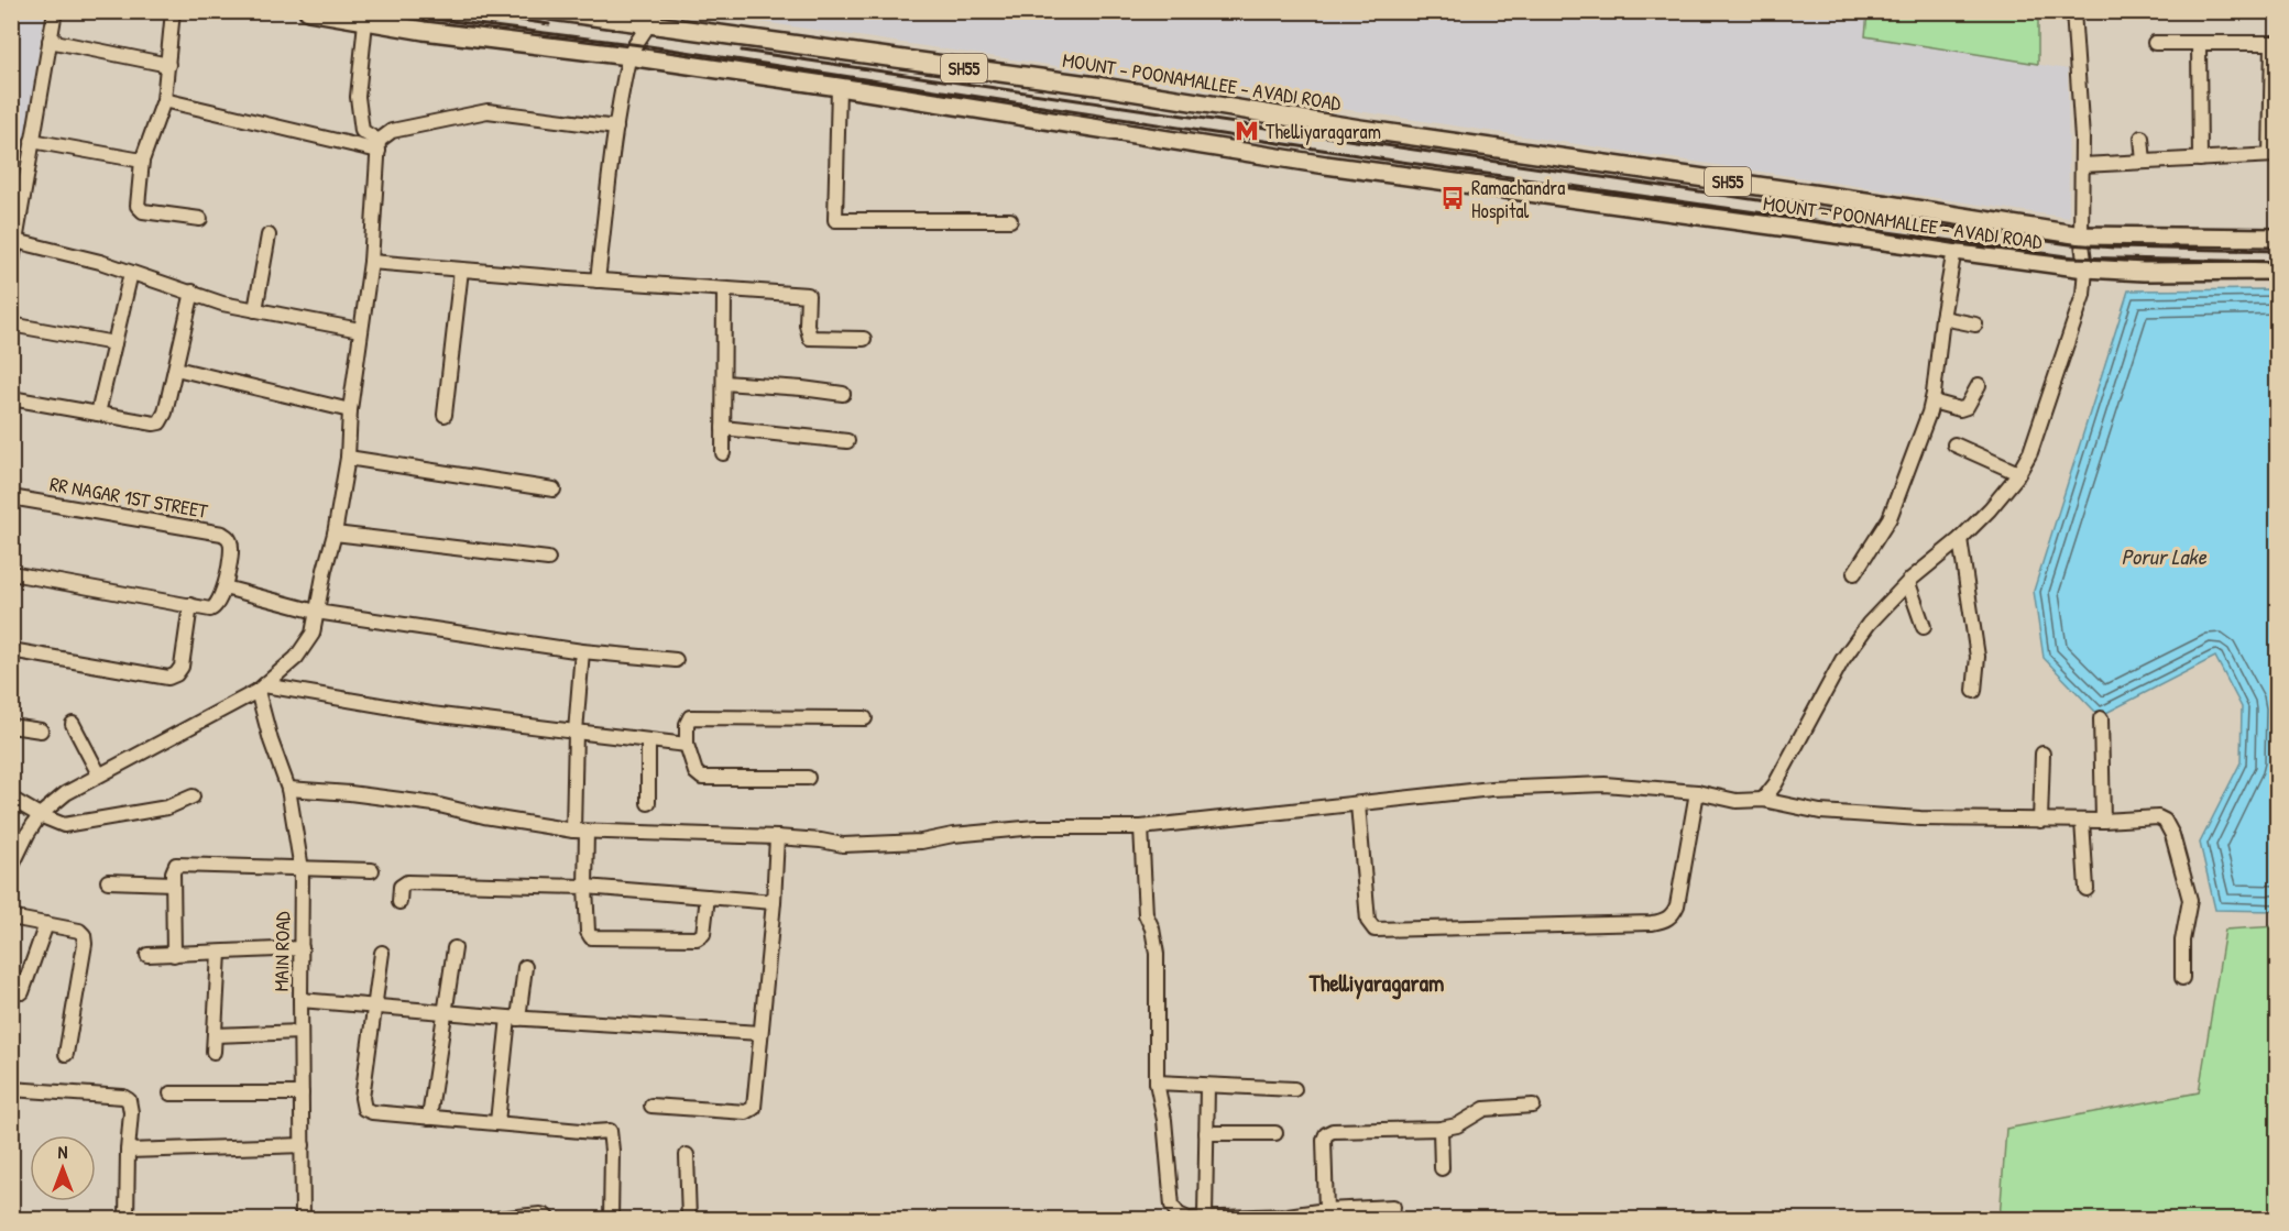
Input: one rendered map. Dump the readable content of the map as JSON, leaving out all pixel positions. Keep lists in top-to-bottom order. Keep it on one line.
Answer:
{"streets":{"main road":["SH55","MOUNT - POONAMALLEE - AVADI ROAD"],"street":["RR NAGAR 1ST STREET","MAIN ROAD"]},"districts":["Thelliyaragaram"],"water":["Porur Lake"],"places":{"metro station":["Thelliyaragaram"],"bus stop":["Ramachandra Hospital"]},"north":"top"}
